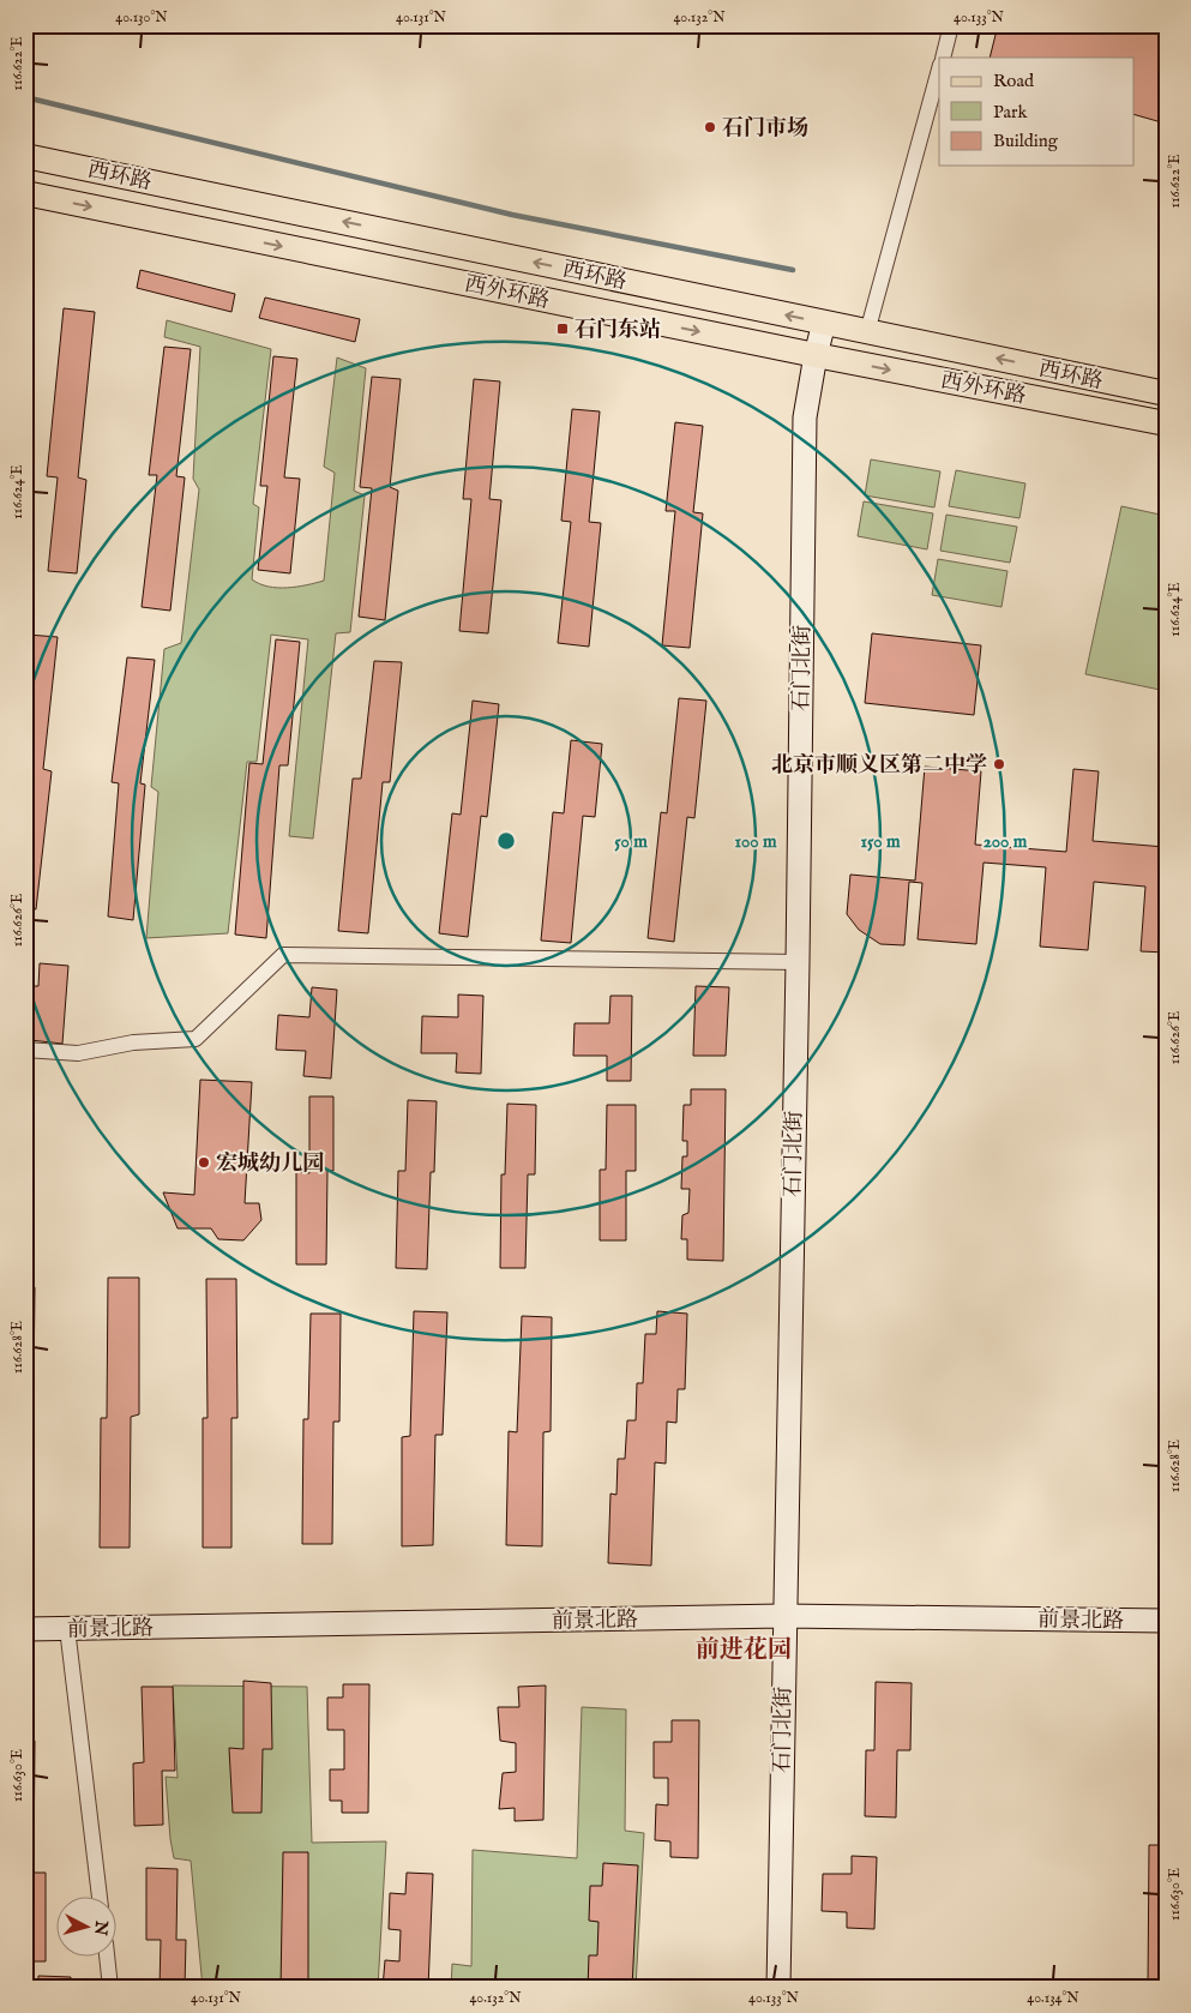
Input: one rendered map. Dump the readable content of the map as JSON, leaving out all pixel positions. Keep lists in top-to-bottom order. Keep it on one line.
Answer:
{"streets":{"main road":["西环路","西外环路"],"street":["石门北街","前景北路"]},"crossings":[["西环路","石门北街"],["西外环路","石门北街"],["石门北街","前景北路"]],"one_way":["西环路","西外环路"],"districts":["前进花园"],"places":{"other":["石门市场","北京市顺义区第二中学","宏城幼儿园"],"transit":["石门东站"]},"legend":["Road","Park","Building"],"north":"right","coordinates":["40.130°N","40.131°N","40.132°N","40.133°N","116.622°E","116.624°E","116.626°E","116.628°E","116.630°E","40.134°N"],"rings":["50 m","100 m","150 m","200 m"]}
